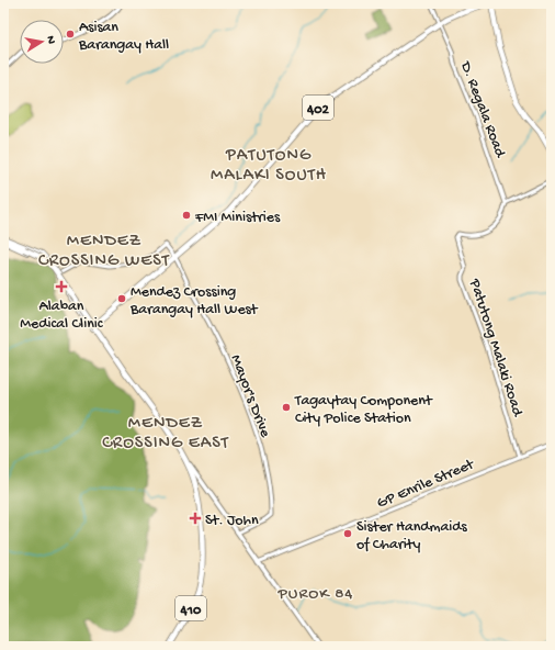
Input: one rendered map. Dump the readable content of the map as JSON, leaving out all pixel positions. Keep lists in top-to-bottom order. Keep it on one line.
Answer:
{"streets":{"main road":["402","410"],"street":["D. Regala Road","Patutong Malaki Road","Mayor's Drive","GP Enrile Street"]},"crossings":[["402","D. Regala Road"],["402","Mayor's Drive"],["402","410"],["D. Regala Road","Patutong Malaki Road"],["Patutong Malaki Road","GP Enrile Street"]],"districts":["PATUTONG MALAKI SOUTH","MENDEZ CROSSING WEST","MENDEZ CROSSING EAST","PUROK 84"],"places":{"other":["Asisan Barangay Hall","FMI Ministries","Mendez Crossing Barangay Hall West","Tagaytay Component City Police Station","Sister Handmaids of Charity"],"health":["Alaban Medical Clinic","St. John"]},"north":"right"}
